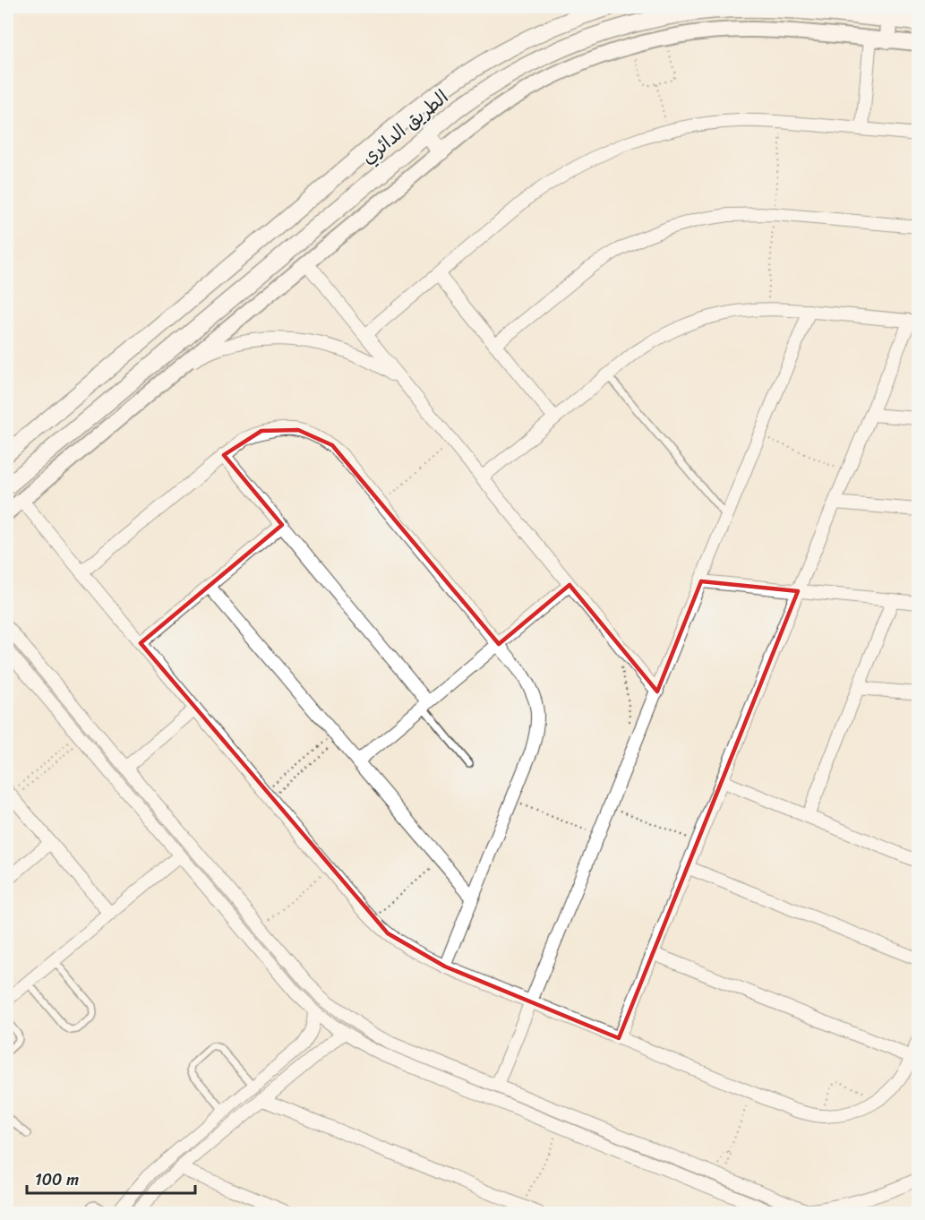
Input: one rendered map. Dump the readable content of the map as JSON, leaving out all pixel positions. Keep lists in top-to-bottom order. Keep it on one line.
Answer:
{"streets":{"main road":["الطريق الدائري"]},"scale_bar":"100 m"}
